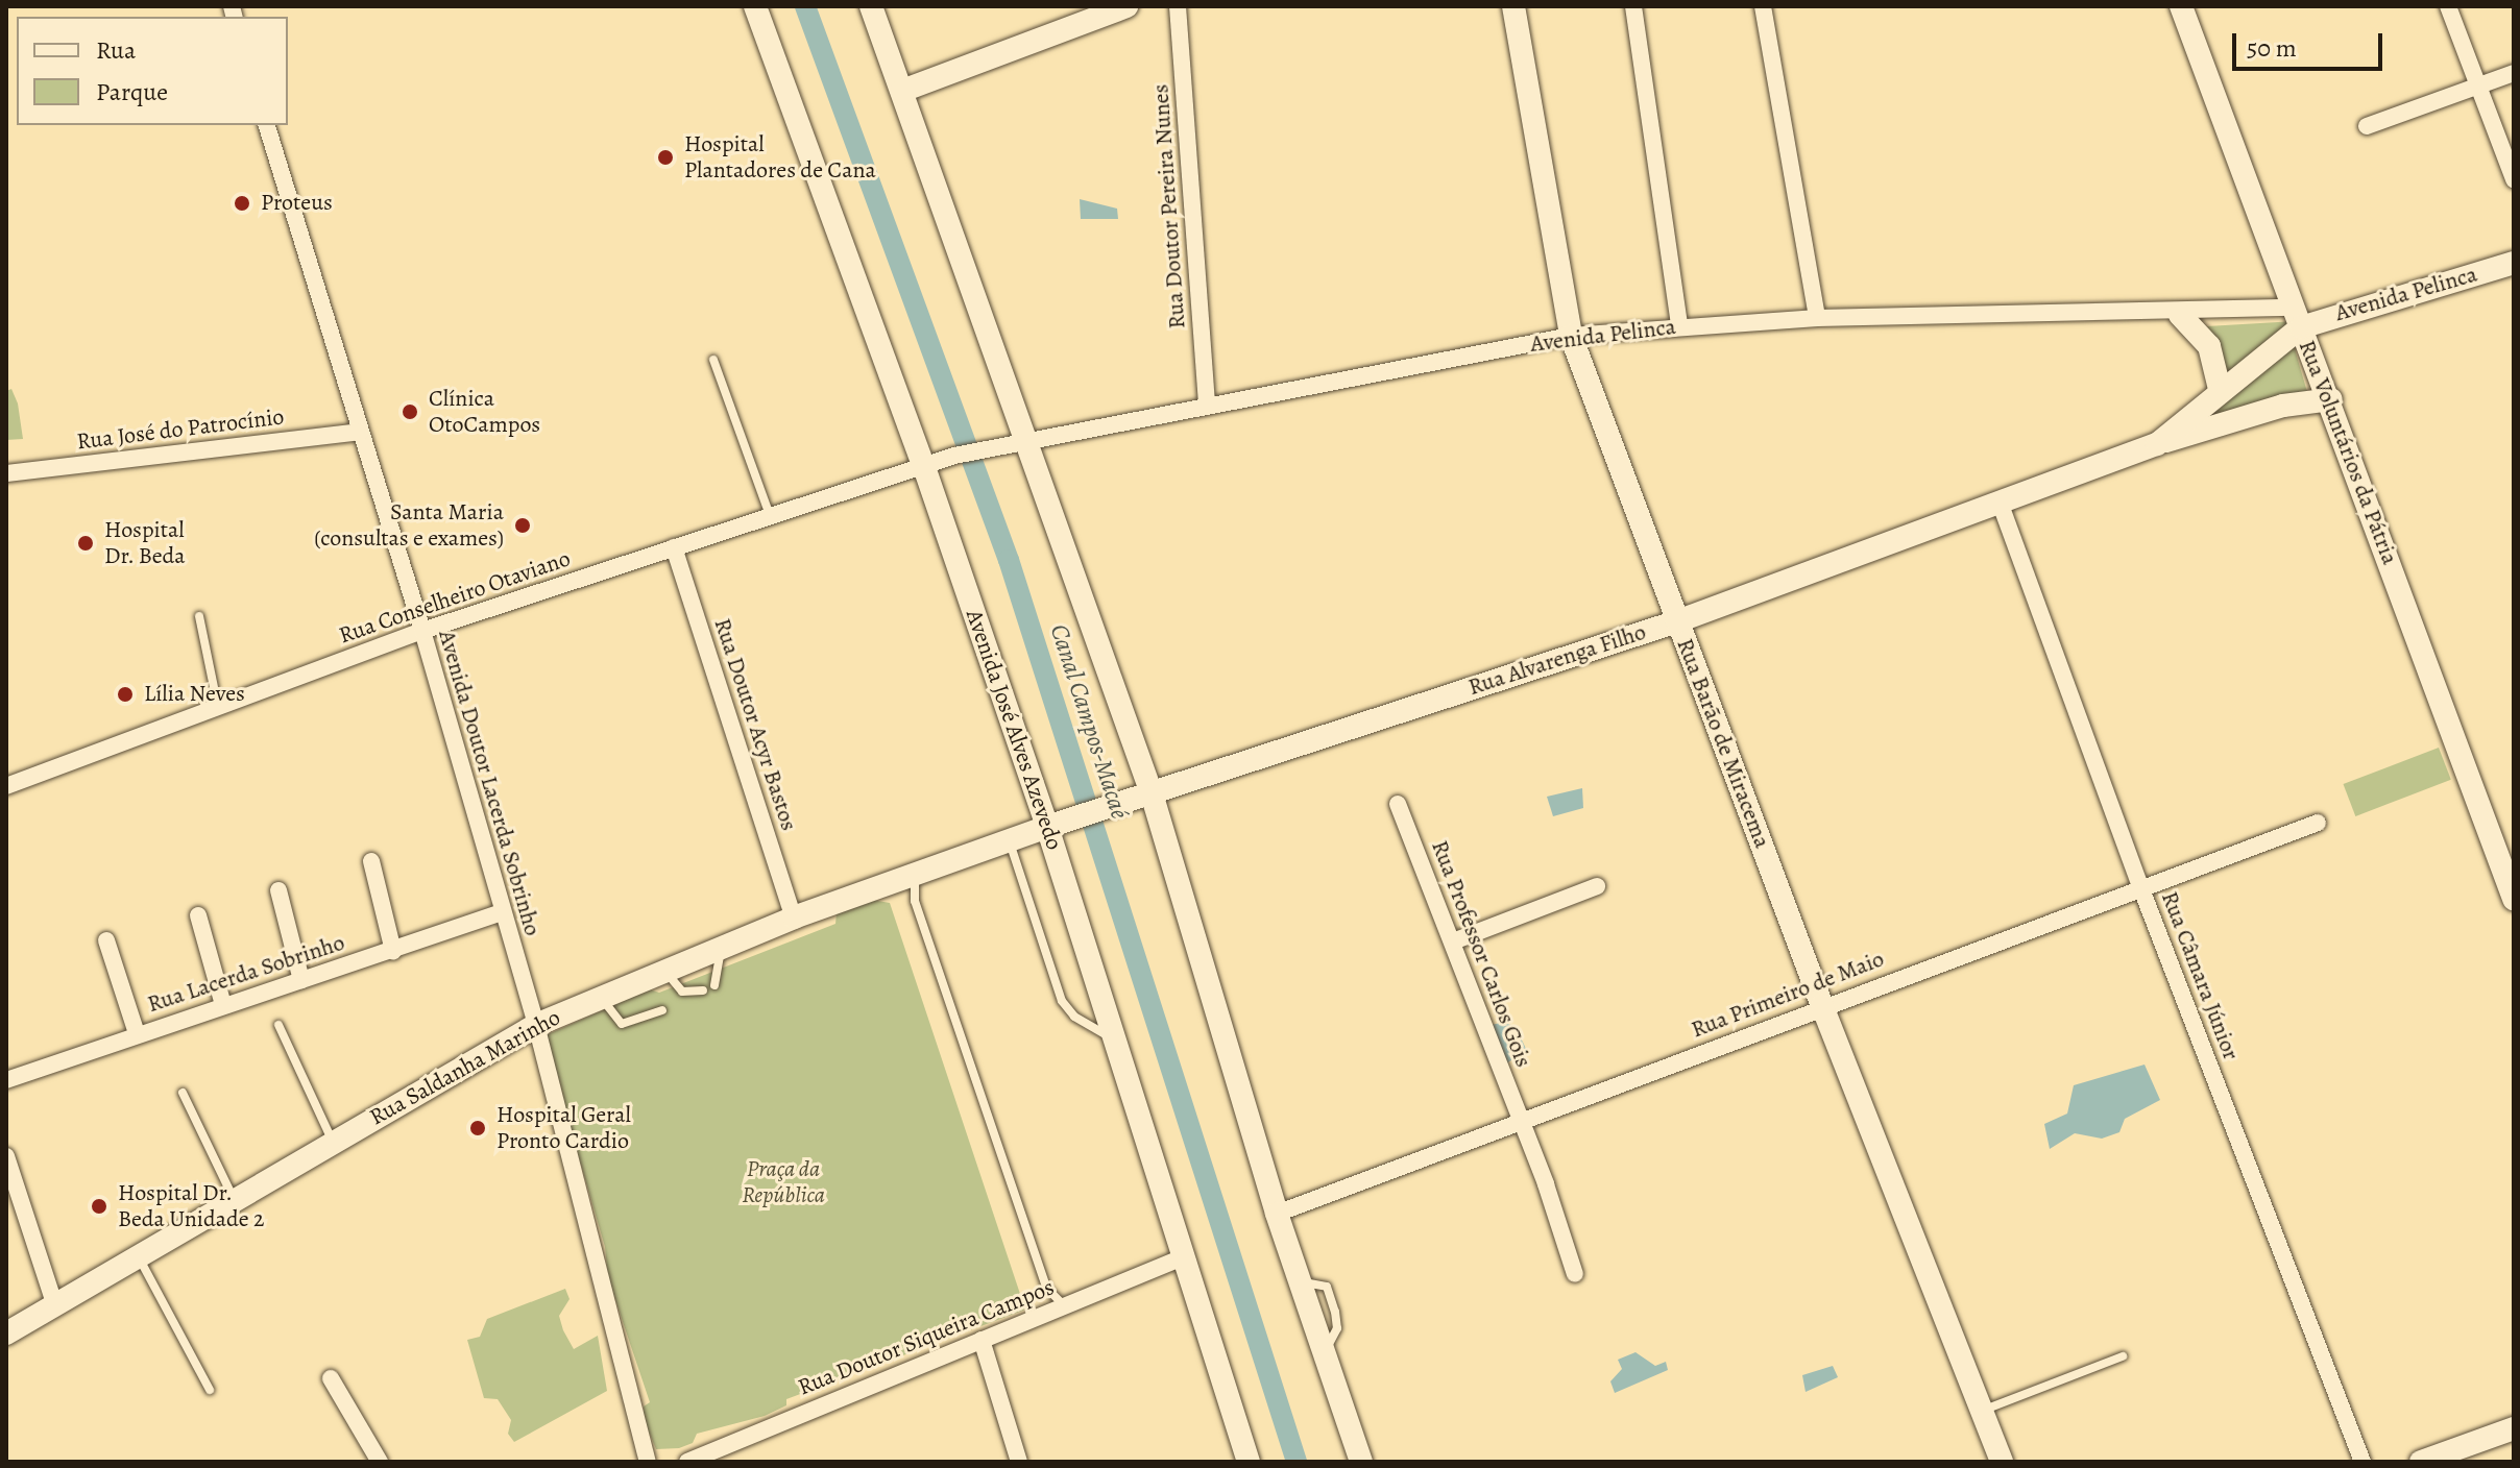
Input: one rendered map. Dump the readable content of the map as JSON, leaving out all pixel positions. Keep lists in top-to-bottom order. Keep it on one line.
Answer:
{"streets":{"main road":["Avenida Pelinca","Rua Voluntários da Pátria","Rua Alvarenga Filho","Avenida José Alves Azevedo","Rua Barão de Miracema","Rua Saldanha Marinho"],"street":["Rua Doutor Pereira Nunes","Rua José do Patrocínio","Rua Conselheiro Otaviano","Rua Doutor Acyr Bastos","Avenida Doutor Lacerda Sobrinho","Rua Professor Carlos Gois","Rua Lacerda Sobrinho","Rua Câmara Júnior","Rua Primeiro de Maio","Rua Doutor Siqueira Campos"]},"crossings":[["Rua Doutor Pereira Nunes","Avenida Pelinca"],["Avenida Pelinca","Rua Voluntários da Pátria"],["Avenida Pelinca","Rua Conselheiro Otaviano"],["Avenida Pelinca","Rua Alvarenga Filho"],["Avenida Pelinca","Avenida José Alves Azevedo"],["Avenida Pelinca","Rua Barão de Miracema"],["Rua José do Patrocínio","Avenida Doutor Lacerda Sobrinho"],["Rua Voluntários da Pátria","Rua Alvarenga Filho"],["Rua Conselheiro Otaviano","Rua Doutor Acyr Bastos"],["Rua Conselheiro Otaviano","Avenida José Alves Azevedo"],["Rua Conselheiro Otaviano","Avenida Doutor Lacerda Sobrinho"],["Rua Alvarenga Filho","Avenida José Alves Azevedo"],["Rua Alvarenga Filho","Rua Barão de Miracema"],["Rua Alvarenga Filho","Rua Câmara Júnior"],["Rua Alvarenga Filho","Rua Saldanha Marinho"],["Rua Doutor Acyr Bastos","Rua Saldanha Marinho"],["Avenida José Alves Azevedo","Rua Saldanha Marinho"],["Avenida José Alves Azevedo","Rua Doutor Siqueira Campos"],["Rua Barão de Miracema","Rua Primeiro de Maio"],["Avenida Doutor Lacerda Sobrinho","Rua Lacerda Sobrinho"],["Avenida Doutor Lacerda Sobrinho","Rua Saldanha Marinho"],["Rua Professor Carlos Gois","Rua Primeiro de Maio"],["Rua Câmara Júnior","Rua Primeiro de Maio"]],"water":["Canal Campos-Macaé"],"parks":["Praça da República"],"places":["Hospital Plantadores de Cana","Proteus","Clínica OtoCampos","Santa Maria (consultas e exames)","Hospital Dr. Beda","Lília Neves","Hospital Geral Pronto Cardio","Hospital Dr. Beda Unidade 2"],"legend":["Rua","Parque"],"scale_bar":"50 m"}
